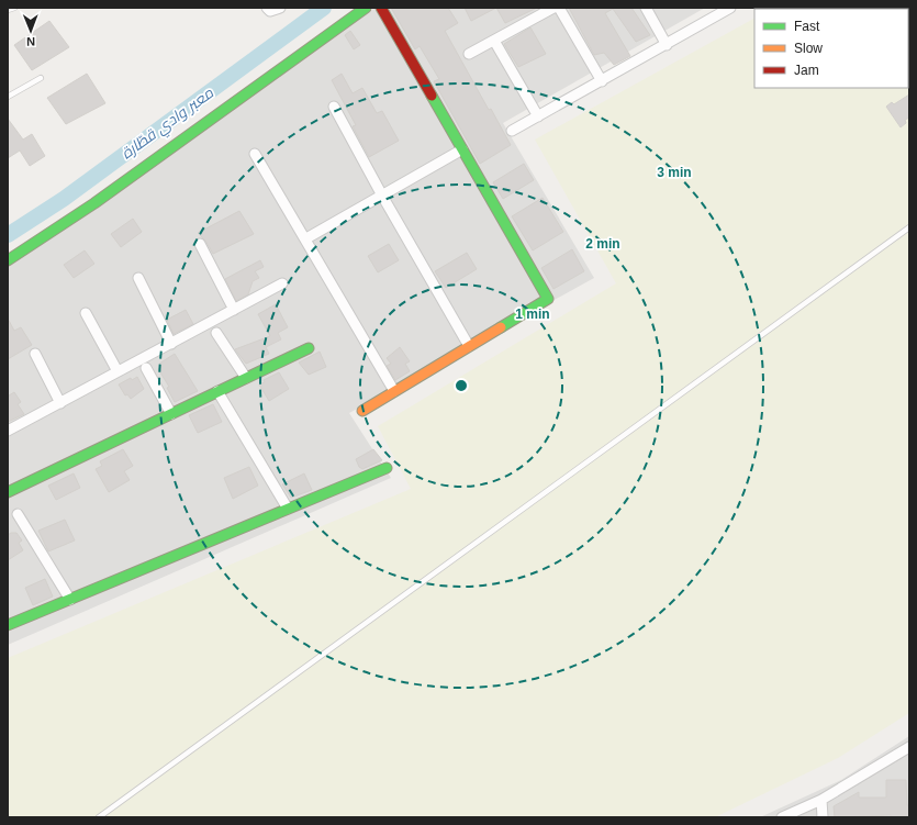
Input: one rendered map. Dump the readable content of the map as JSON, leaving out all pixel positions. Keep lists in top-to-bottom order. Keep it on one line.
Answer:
{"water":["معبر وادي قطّارة"],"legend":["Fast","Slow","Jam"],"north":"bottom","rings":["3 min","2 min","1 min"]}
